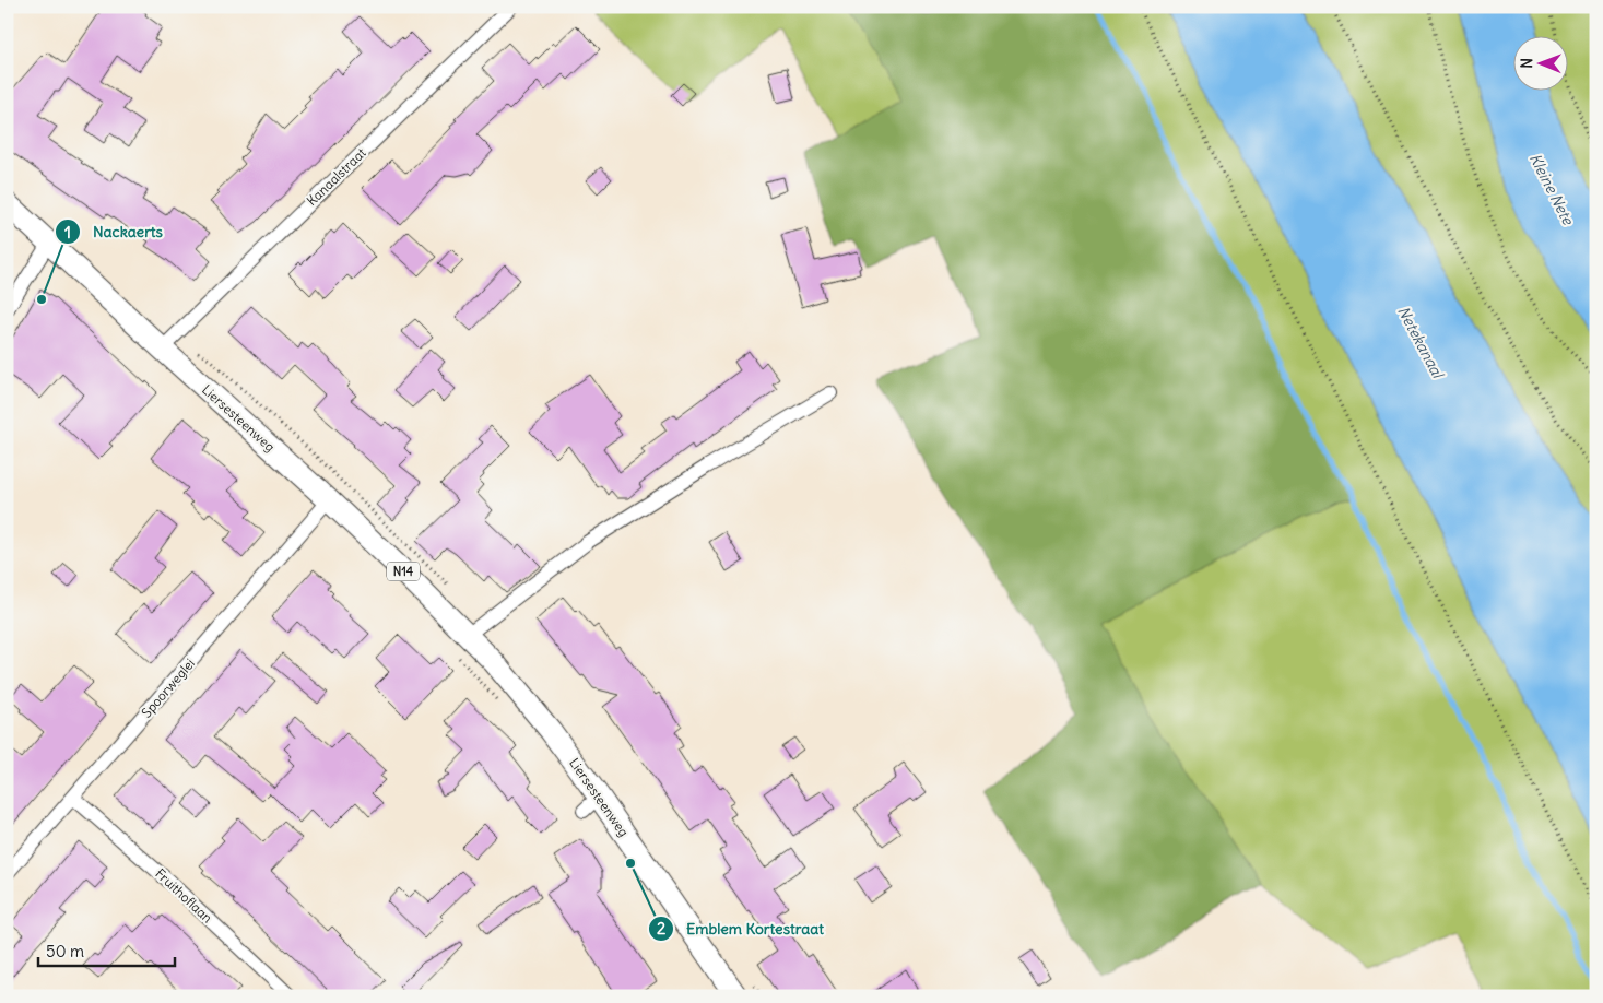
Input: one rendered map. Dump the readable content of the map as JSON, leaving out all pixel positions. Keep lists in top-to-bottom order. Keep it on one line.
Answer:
{"streets":{"main road":["Liersesteenweg","N14"],"street":["Kanaalstraat","Spoorweglei","Fruithoflaan"]},"crossings":[["Kanaalstraat","Liersesteenweg"],["Liersesteenweg","Spoorweglei"],["Spoorweglei","Fruithoflaan"]],"water":["Kleine Nete","Netekanaal"],"places":["Nackaerts","Emblem Kortestraat"],"scale_bar":"50 m","north":"left"}
